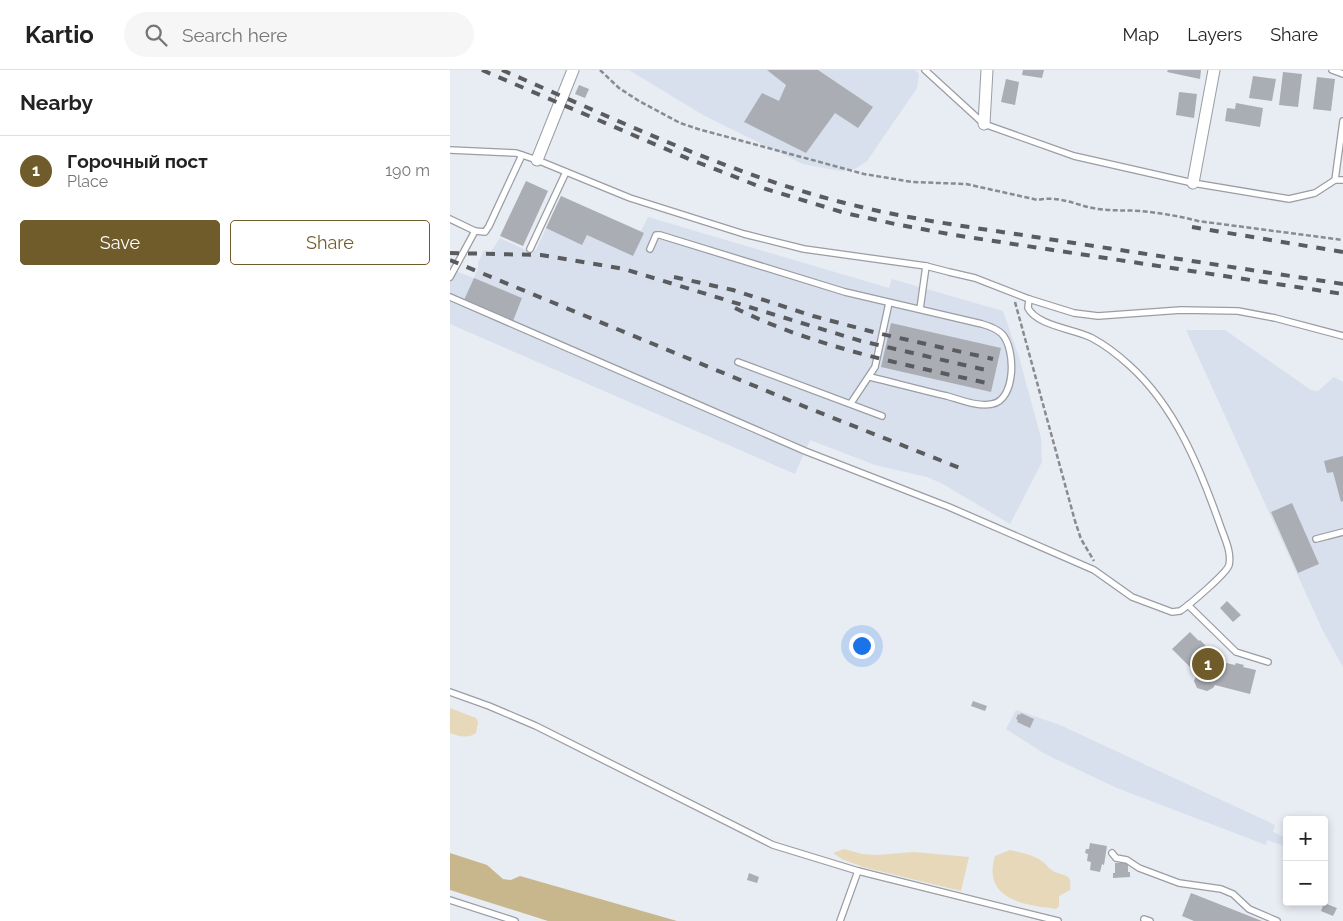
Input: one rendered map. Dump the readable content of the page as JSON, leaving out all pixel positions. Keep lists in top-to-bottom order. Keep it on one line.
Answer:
{"page":{"header":"Kartio","search":"Search here","nav":["Map","Layers","Share"],"heading":"Nearby","list":[{"mark":"1","name":"Горочный пост","note":"Place","value":"190 m"}],"buttons":["Save","Share"],"pins":"1","map_buttons":["+","−"]}}
